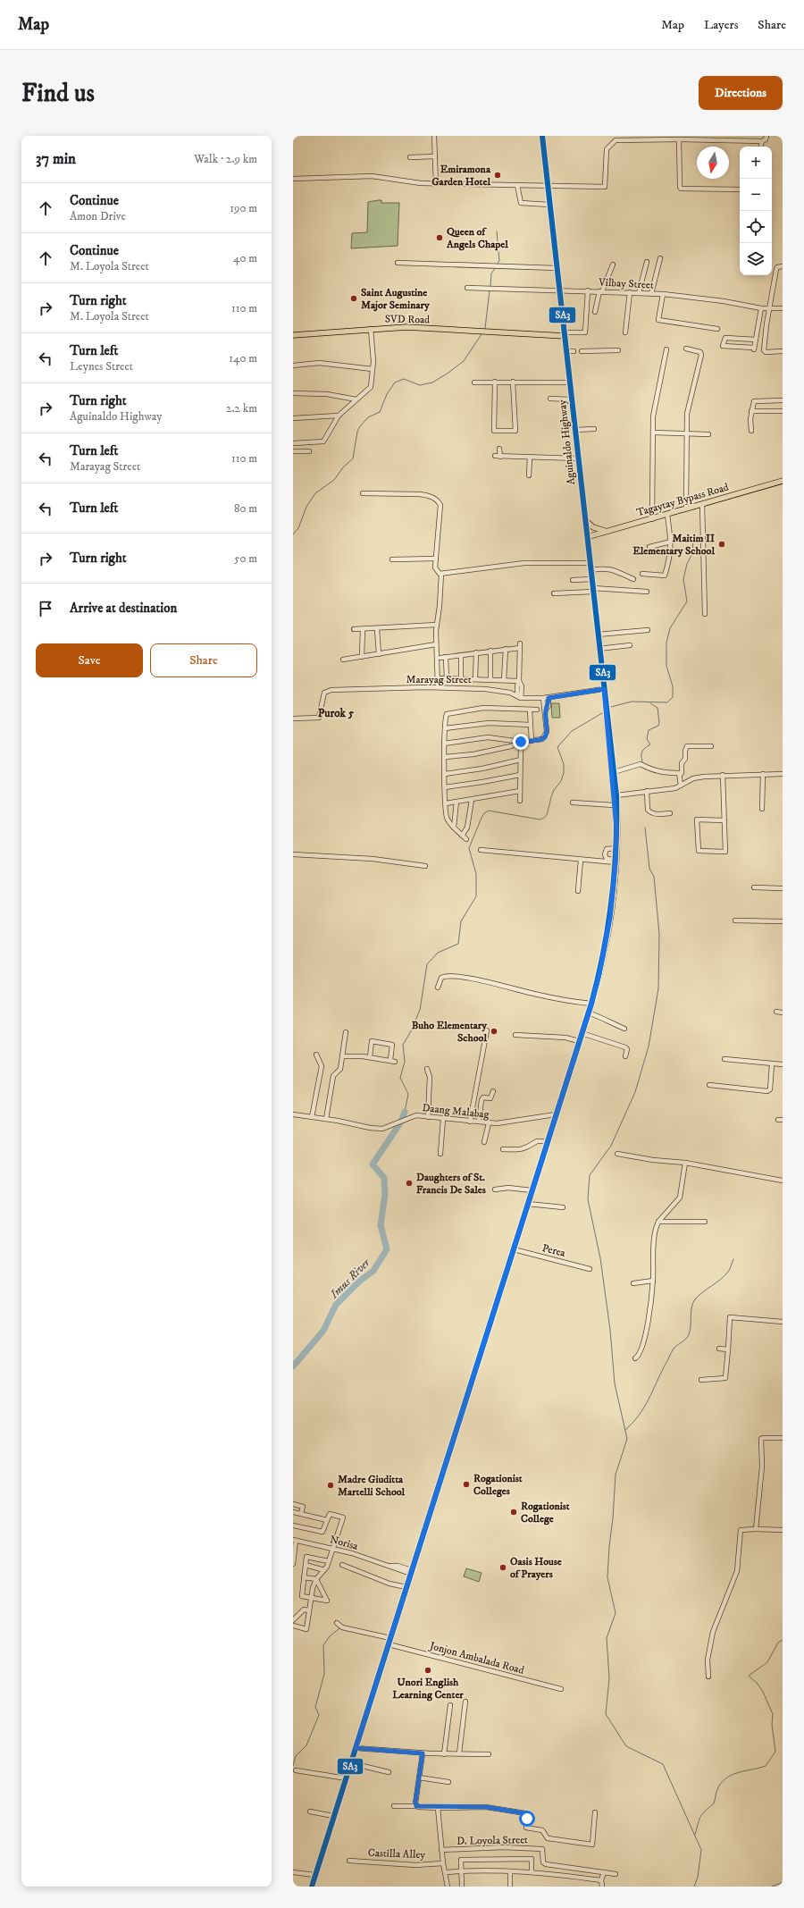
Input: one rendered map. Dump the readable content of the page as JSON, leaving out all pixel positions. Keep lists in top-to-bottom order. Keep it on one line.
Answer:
{"streets":{"main road":["SVD Road","Aguinaldo Highway","Tagaytay Bypass Road"],"street":["Vilbay Street","Marayag Street","Daang Malabag","Perea","Norisa","Jonjon Ambalada Road","D. Loyola Street","Castilla Alley"]},"crossings":[["Vilbay Street","Aguinaldo Highway"],["SVD Road","Aguinaldo Highway"],["Aguinaldo Highway","Tagaytay Bypass Road"],["Aguinaldo Highway","Marayag Street"],["Aguinaldo Highway","Daang Malabag"],["Aguinaldo Highway","Perea"],["Aguinaldo Highway","Norisa"],["Aguinaldo Highway","Jonjon Ambalada Road"]],"districts":["Purok 5"],"water":["Imus River"],"places":["Emiramona Garden Hotel","Queen of Angels Chapel","Saint Augustine Major Seminary","Maitim II Elementary School","Buho Elementary School","Daughters of St. Francis De Sales","Rogationist Colleges","Madre Giuditta Martelli School","Rogationist College","Oasis House of Prayers","Unori English Learning Center"],"lines":["transit line SA3"],"north":"bottom","page":{"header":"Map","nav":["Map","Layers","Share"],"buttons":["Directions",["Save","Share"]],"title":"Find us","heading":["37 min","Walk · 2.9 km"],"map_buttons":["+","−"],"list":[["Continue","Amon Drive","190 m"],["Continue","M. Loyola Street","40 m"],["Turn right","M. Loyola Street","110 m"],["Turn left","Leynes Street","140 m"],["Turn right","Aguinaldo Highway","2.2 km"],["Turn left","Marayag Street","110 m"],["Turn left","80 m"],["Turn right","50 m"],"Arrive at destination"]}}
